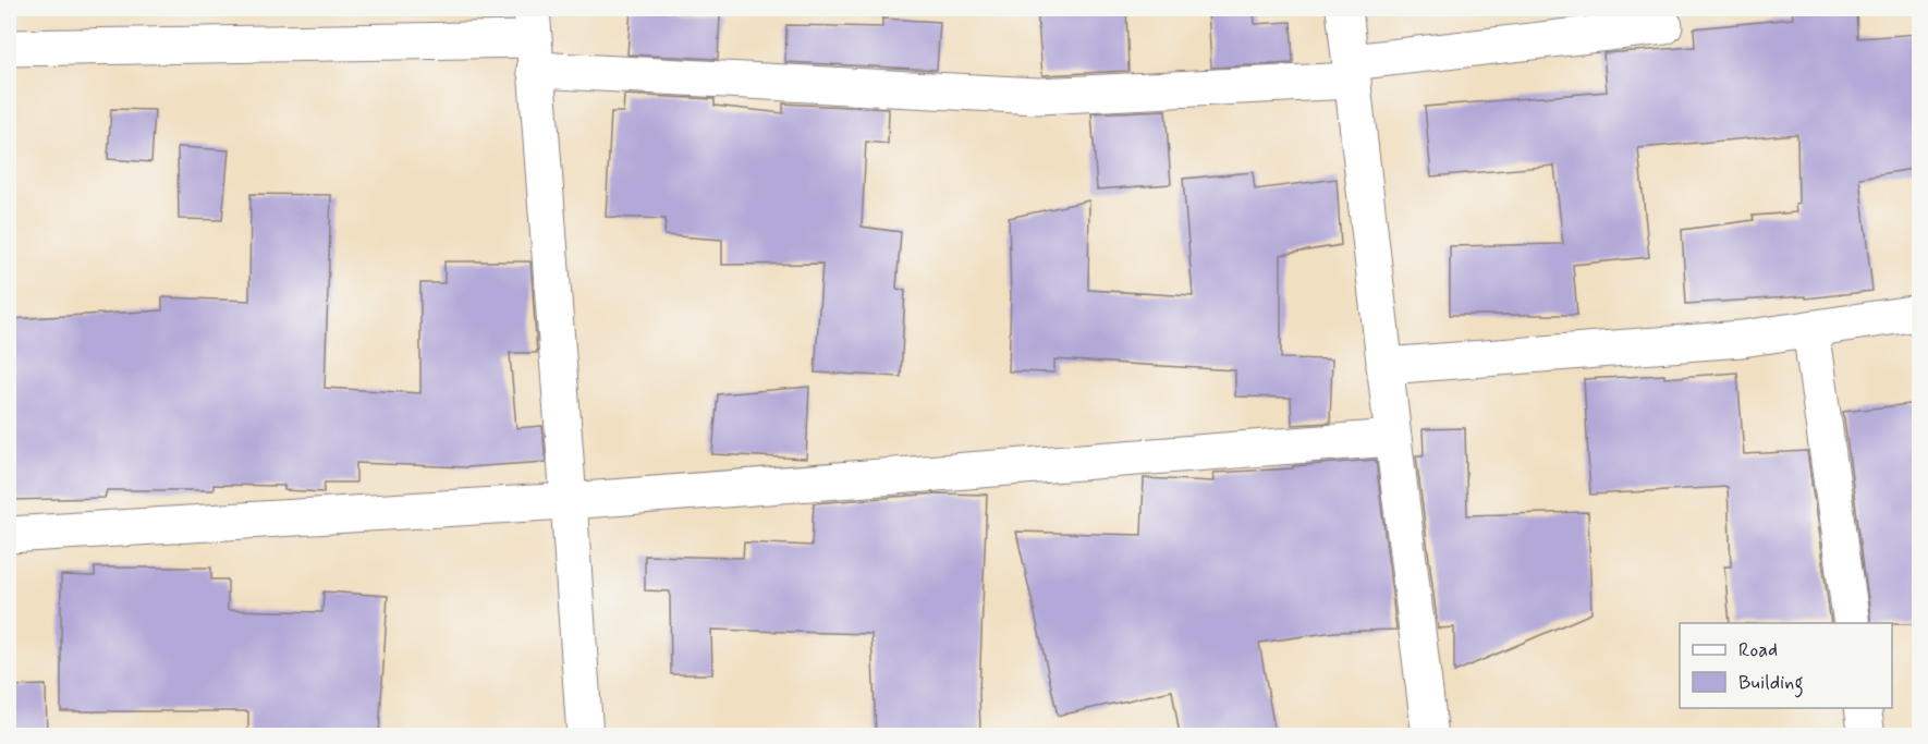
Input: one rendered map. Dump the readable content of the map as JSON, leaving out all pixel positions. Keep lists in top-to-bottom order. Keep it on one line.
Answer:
{"legend":["Road","Building"]}
